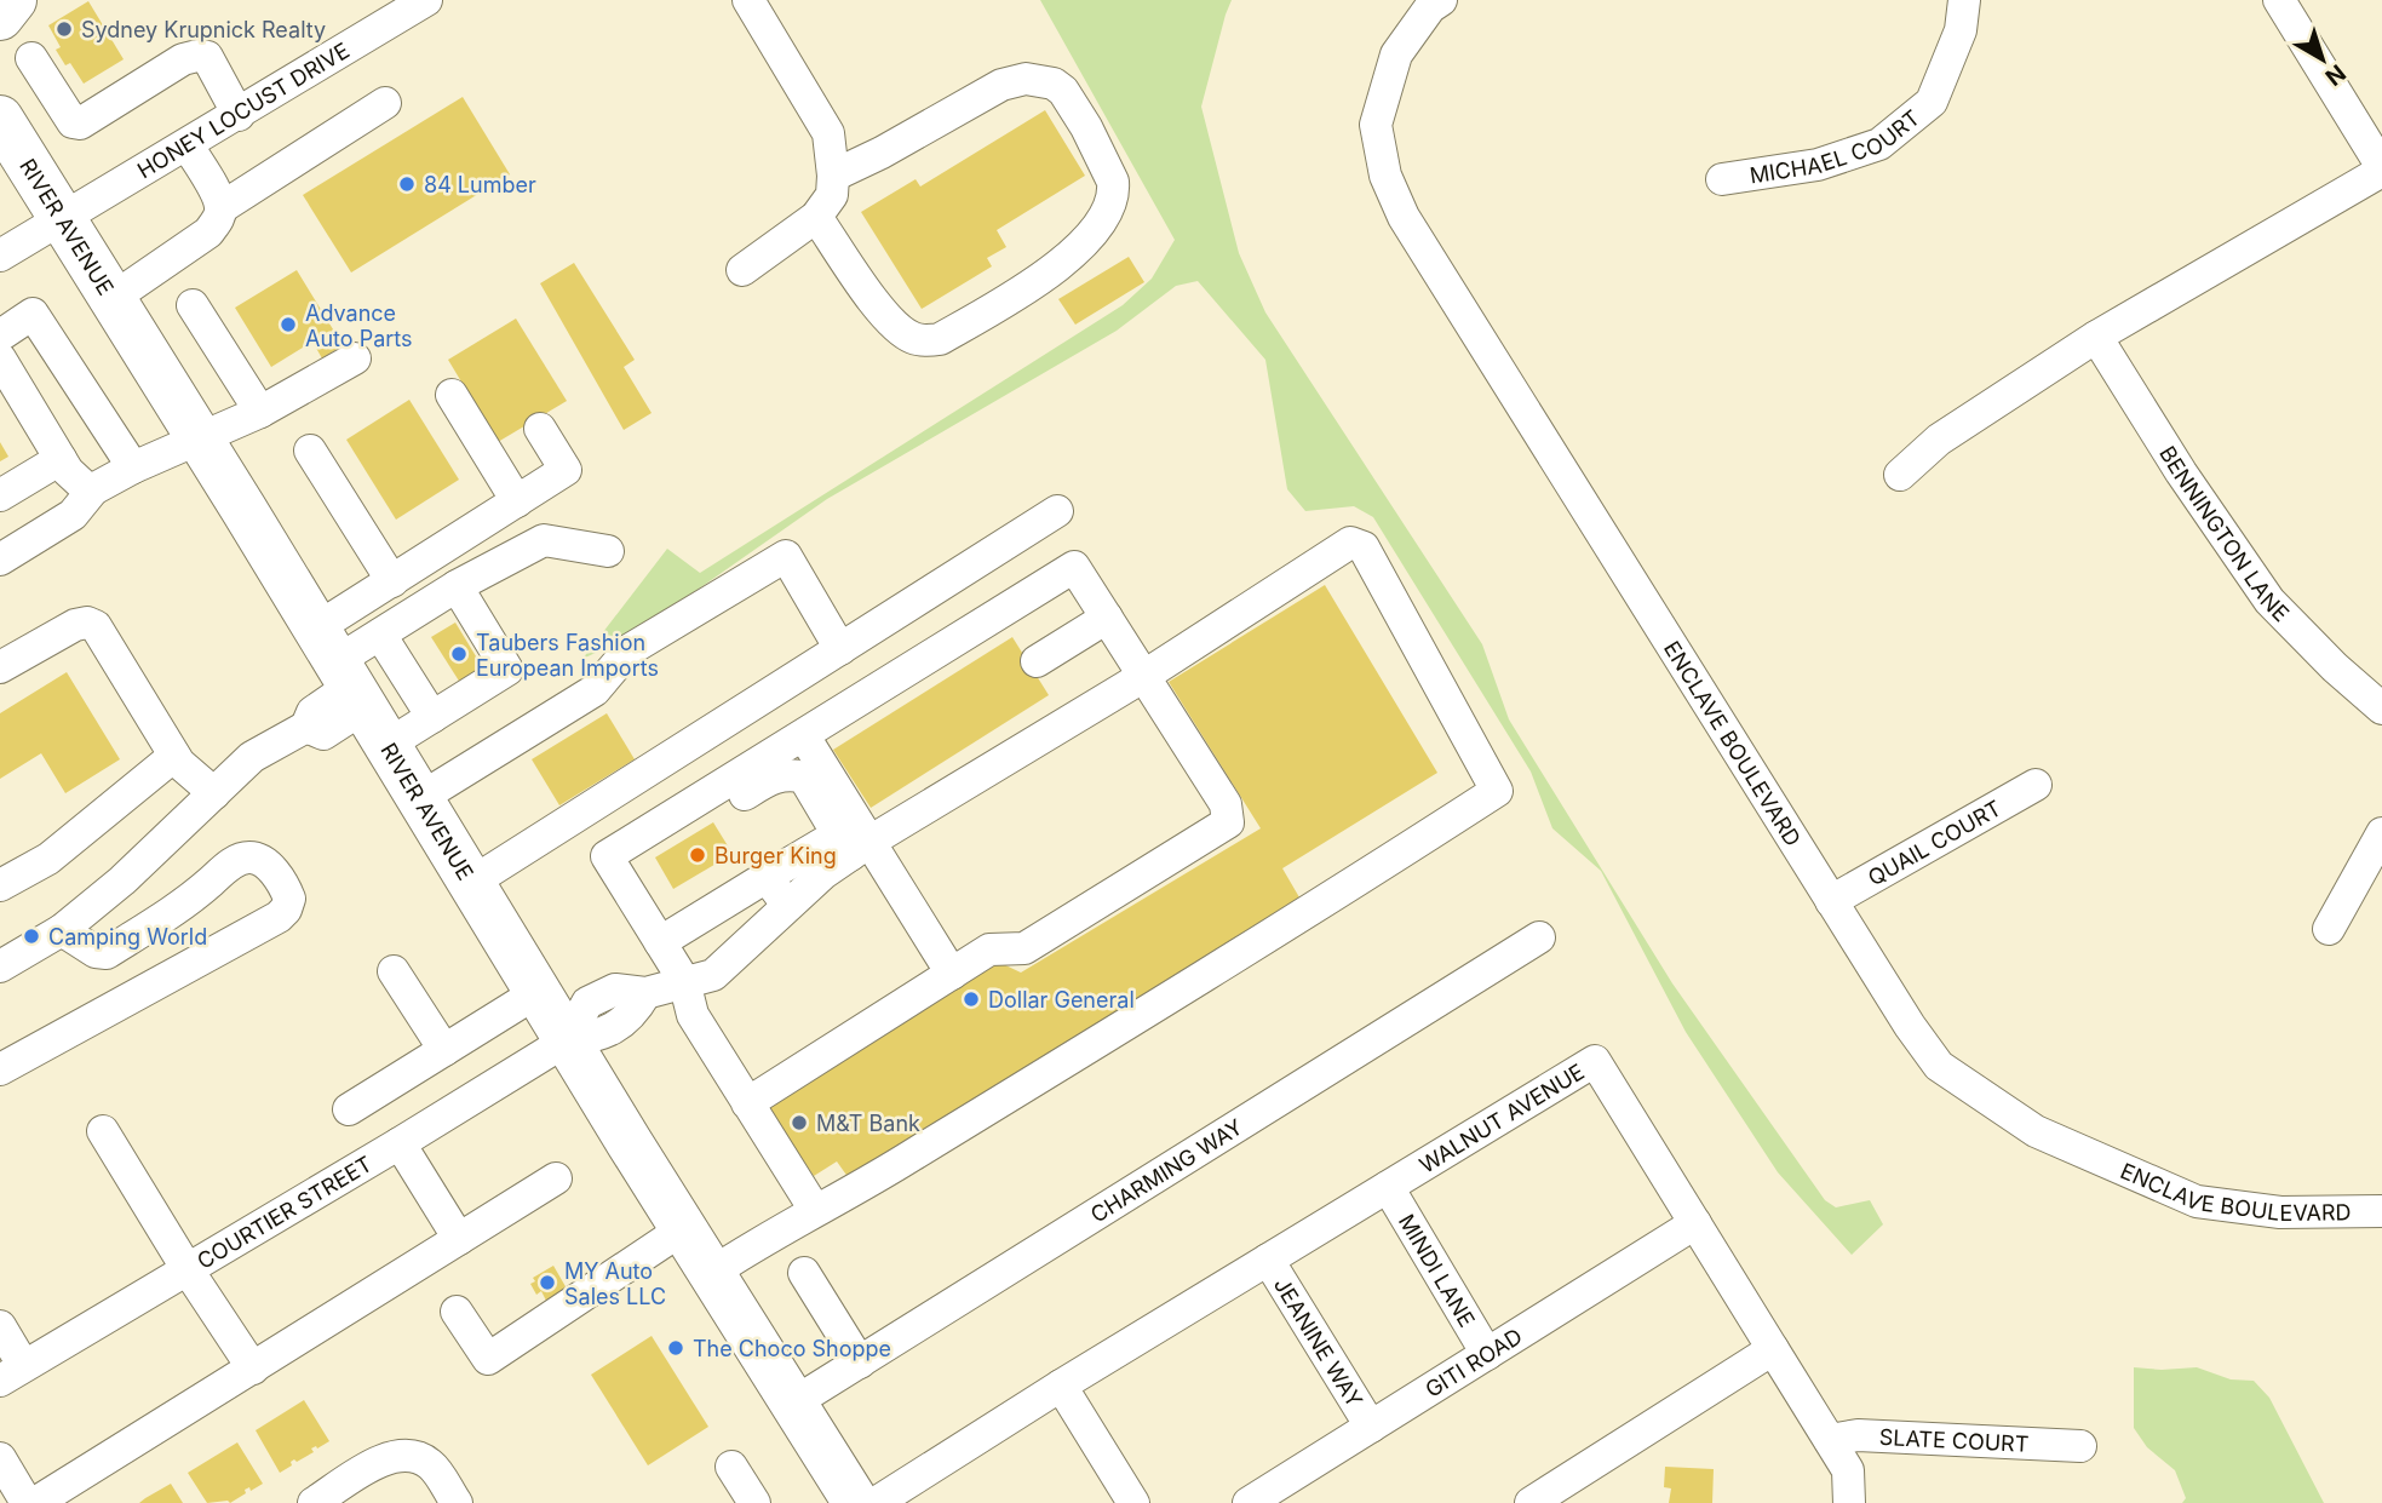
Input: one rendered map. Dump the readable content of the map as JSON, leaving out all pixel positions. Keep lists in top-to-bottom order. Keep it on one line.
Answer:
{"streets":{"highway":["RIVER AVENUE"],"street":["HONEY LOCUST DRIVE","MICHAEL COURT","BENNINGTON LANE","ENCLAVE BOULEVARD","QUAIL COURT","WALNUT AVENUE","CHARMING WAY","COURTIER STREET","MINDI LANE","JEANINE WAY","GITI ROAD","SLATE COURT"]},"crossings":[["HONEY LOCUST DRIVE","RIVER AVENUE"],["RIVER AVENUE","CHARMING WAY"],["RIVER AVENUE","COURTIER STREET"],["ENCLAVE BOULEVARD","QUAIL COURT"],["WALNUT AVENUE","MINDI LANE"],["WALNUT AVENUE","JEANINE WAY"],["WALNUT AVENUE","GITI ROAD"],["WALNUT AVENUE","SLATE COURT"],["MINDI LANE","GITI ROAD"],["JEANINE WAY","GITI ROAD"]],"places":["Sydney Krupnick Realty","84 Lumber","Advance Auto Parts","Taubers Fashion European Imports","Burger King","Camping World","Dollar General","M&T Bank","MY Auto Sales LLC","The Choco Shoppe"],"north":"bottom right"}
